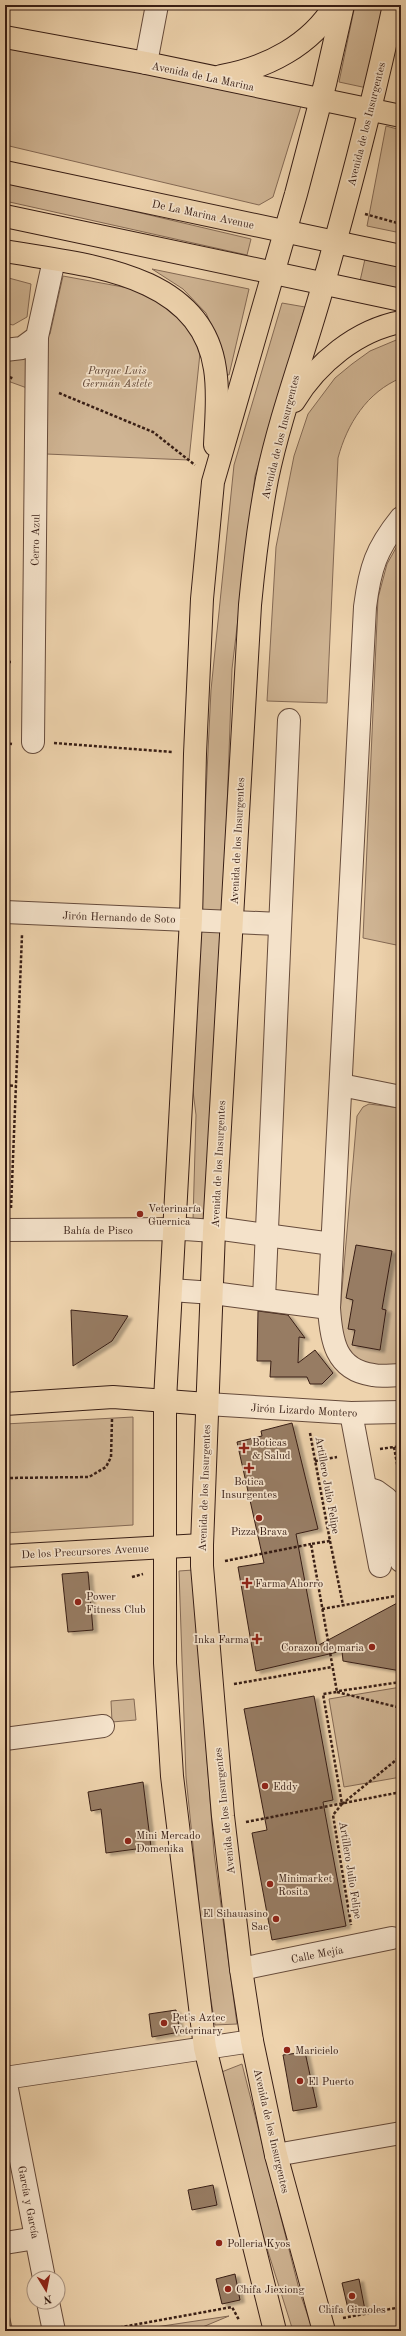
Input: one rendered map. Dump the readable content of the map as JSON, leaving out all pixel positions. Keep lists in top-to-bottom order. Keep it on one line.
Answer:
{"streets":{"main road":["Avenida de La Marina","Avenida de los Insurgentes","De La Marina Avenue","De los Precursores Avenue"],"street":["Cerro Azul","Jirón Hernando de Soto","Bahía de Pisco","Jirón Lizardo Montero","Calle Mejía","García y García"],"path":["Artillero Julio Felipe"]},"crossings":[["Avenida de La Marina","Avenida de los Insurgentes"],["Avenida de los Insurgentes","De La Marina Avenue"],["Avenida de los Insurgentes","Jirón Hernando de Soto"],["Avenida de los Insurgentes","Bahía de Pisco"],["Avenida de los Insurgentes","Jirón Lizardo Montero"],["Avenida de los Insurgentes","De los Precursores Avenue"],["Avenida de los Insurgentes","Calle Mejía"],["Artillero Julio Felipe","Calle Mejía"]],"parks":["Parque Luis Germán Astete"],"places":{"other":["Veterinaría Guernica","Pizza Brava","Power Fitness Club","Corazon de maria","Eddy","Mini Mercado Domenika","Minimarket Rosita","El Sihauasino Sac","Pet's Aztec Veterinary","Maricielo","El Puerto","Polleria Kyos","Chifa Jiexiong","Chifa Giraoles"],"health":["Boticas & Salud","Botica Insurgentes","Farma Ahorro","Inka Farma"]},"north":"bottom"}
